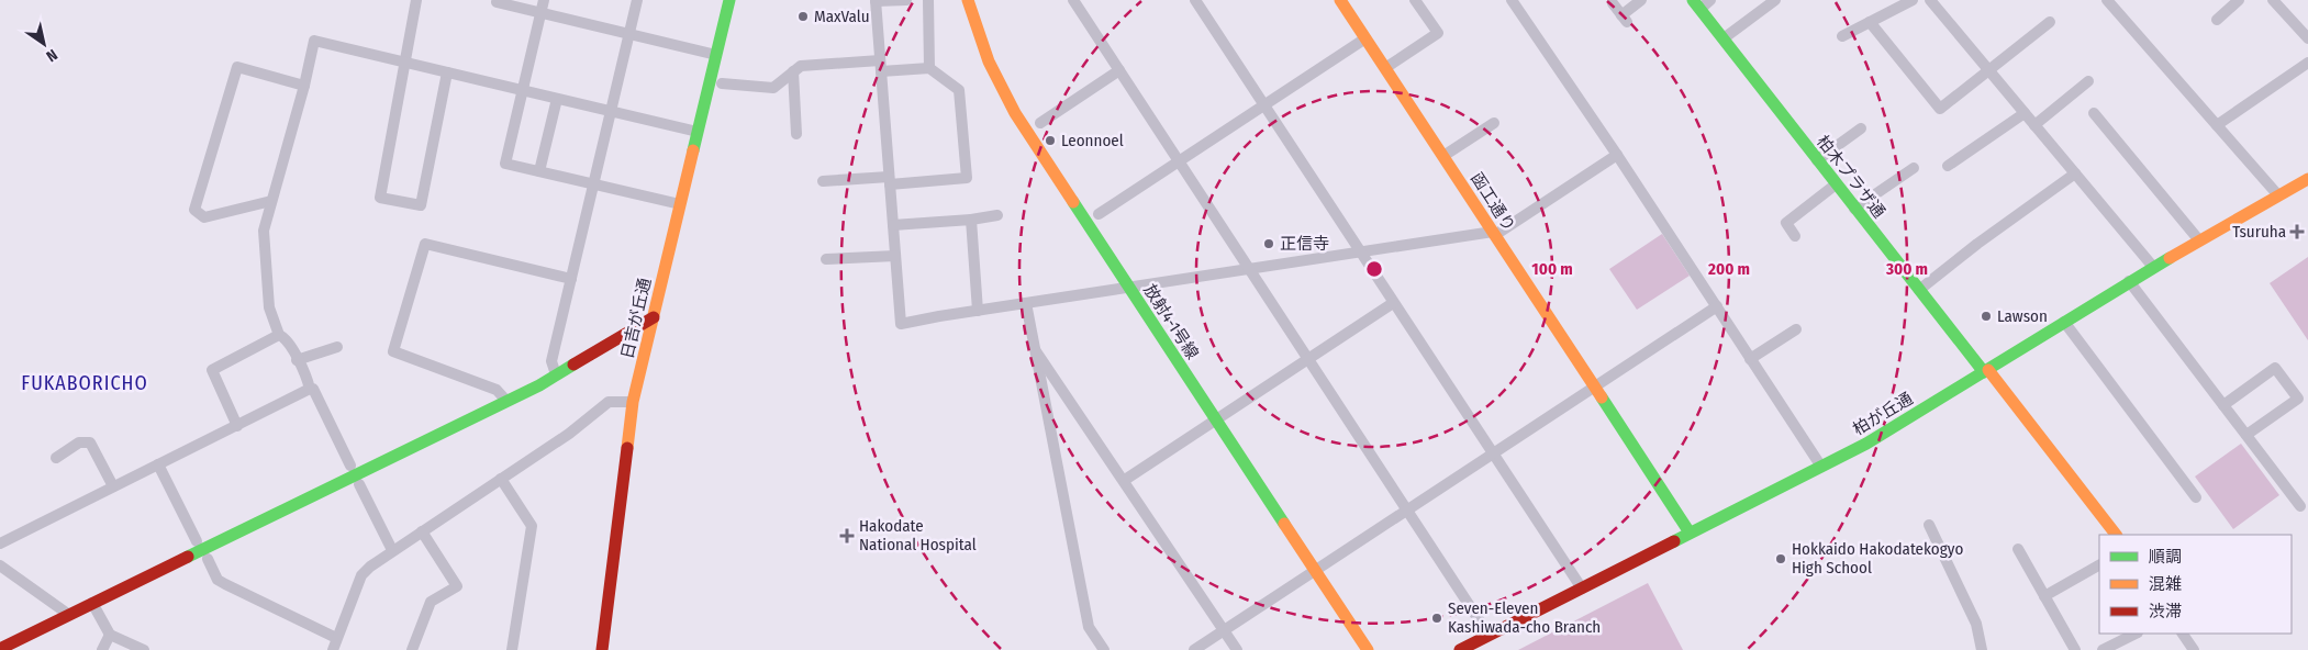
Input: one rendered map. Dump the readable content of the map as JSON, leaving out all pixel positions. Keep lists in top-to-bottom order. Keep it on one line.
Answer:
{"streets":{"street":["柏木プラザ通","函工通り","日吉が丘通","放射4-1号線","柏が丘通"]},"crossings":[["柏木プラザ通","柏が丘通"],["函工通り","柏が丘通"]],"districts":["FUKABORICHO"],"places":{"other":["MaxValu","Leonnoel","正信寺","Lawson","Hokkaido Hakodatekogyo High School","Seven-Eleven Kashiwada-cho Branch"],"health":["Tsuruha","Hakodate National Hospital"]},"legend":["順調","混雑","渋滞"],"north":"bottom right","rings":["100 m","200 m","300 m"]}
